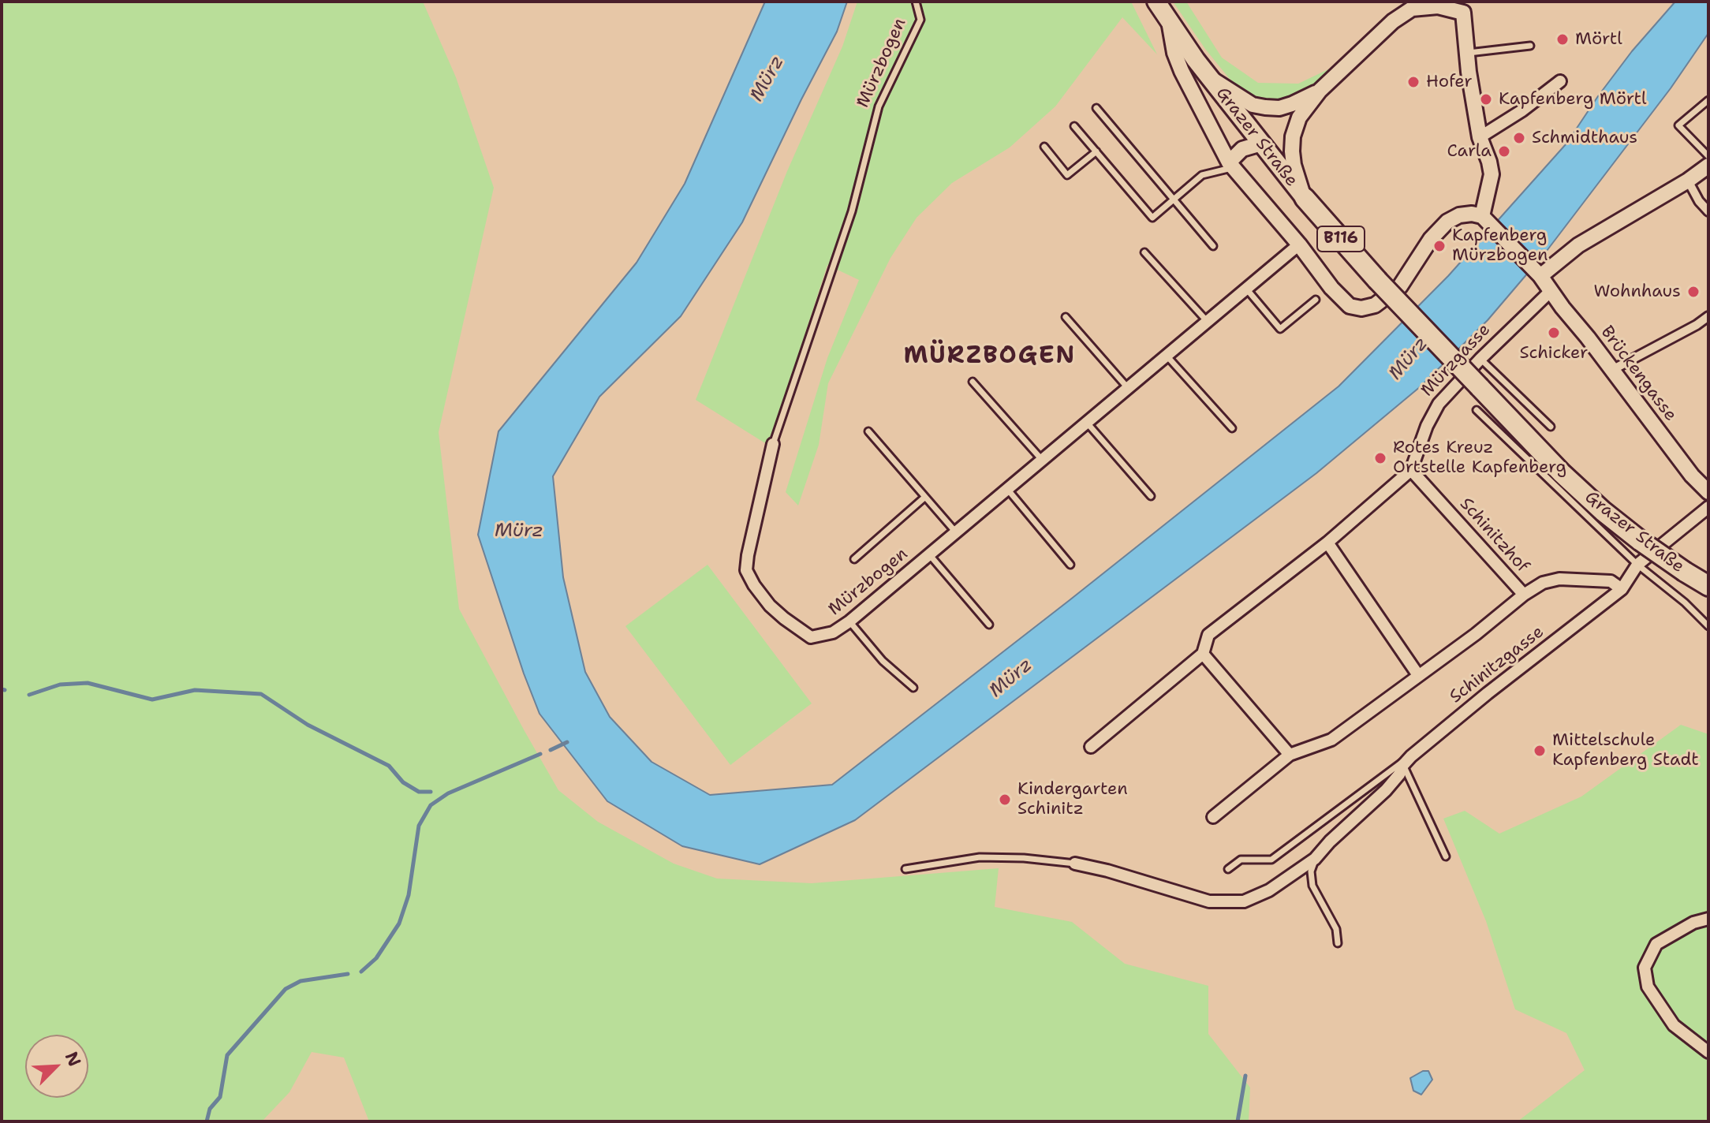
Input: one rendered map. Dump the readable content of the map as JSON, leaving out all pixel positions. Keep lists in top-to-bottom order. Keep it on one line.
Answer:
{"streets":{"highway":["Grazer Straße","B116"],"street":["Mürzbogen","Mürzgasse","Brückengasse","Schinitzhof","Schinitzgasse"]},"crossings":[["Mürzgasse","Brückengasse"],["Mürzgasse","Schinitzhof"],["Schinitzhof","Schinitzgasse"]],"districts":["MÜRZBOGEN"],"water":["Mürz"],"places":["Mörtl","Hofer","Kapfenberg Mörtl","Schmidthaus","Carla","Kapfenberg Mürzbogen","Wohnhaus","Schicker","Rotes Kreuz Ortstelle Kapfenberg","Mittelschule Kapfenberg Stadt","Kindergarten Schinitz"],"north":"top right"}
